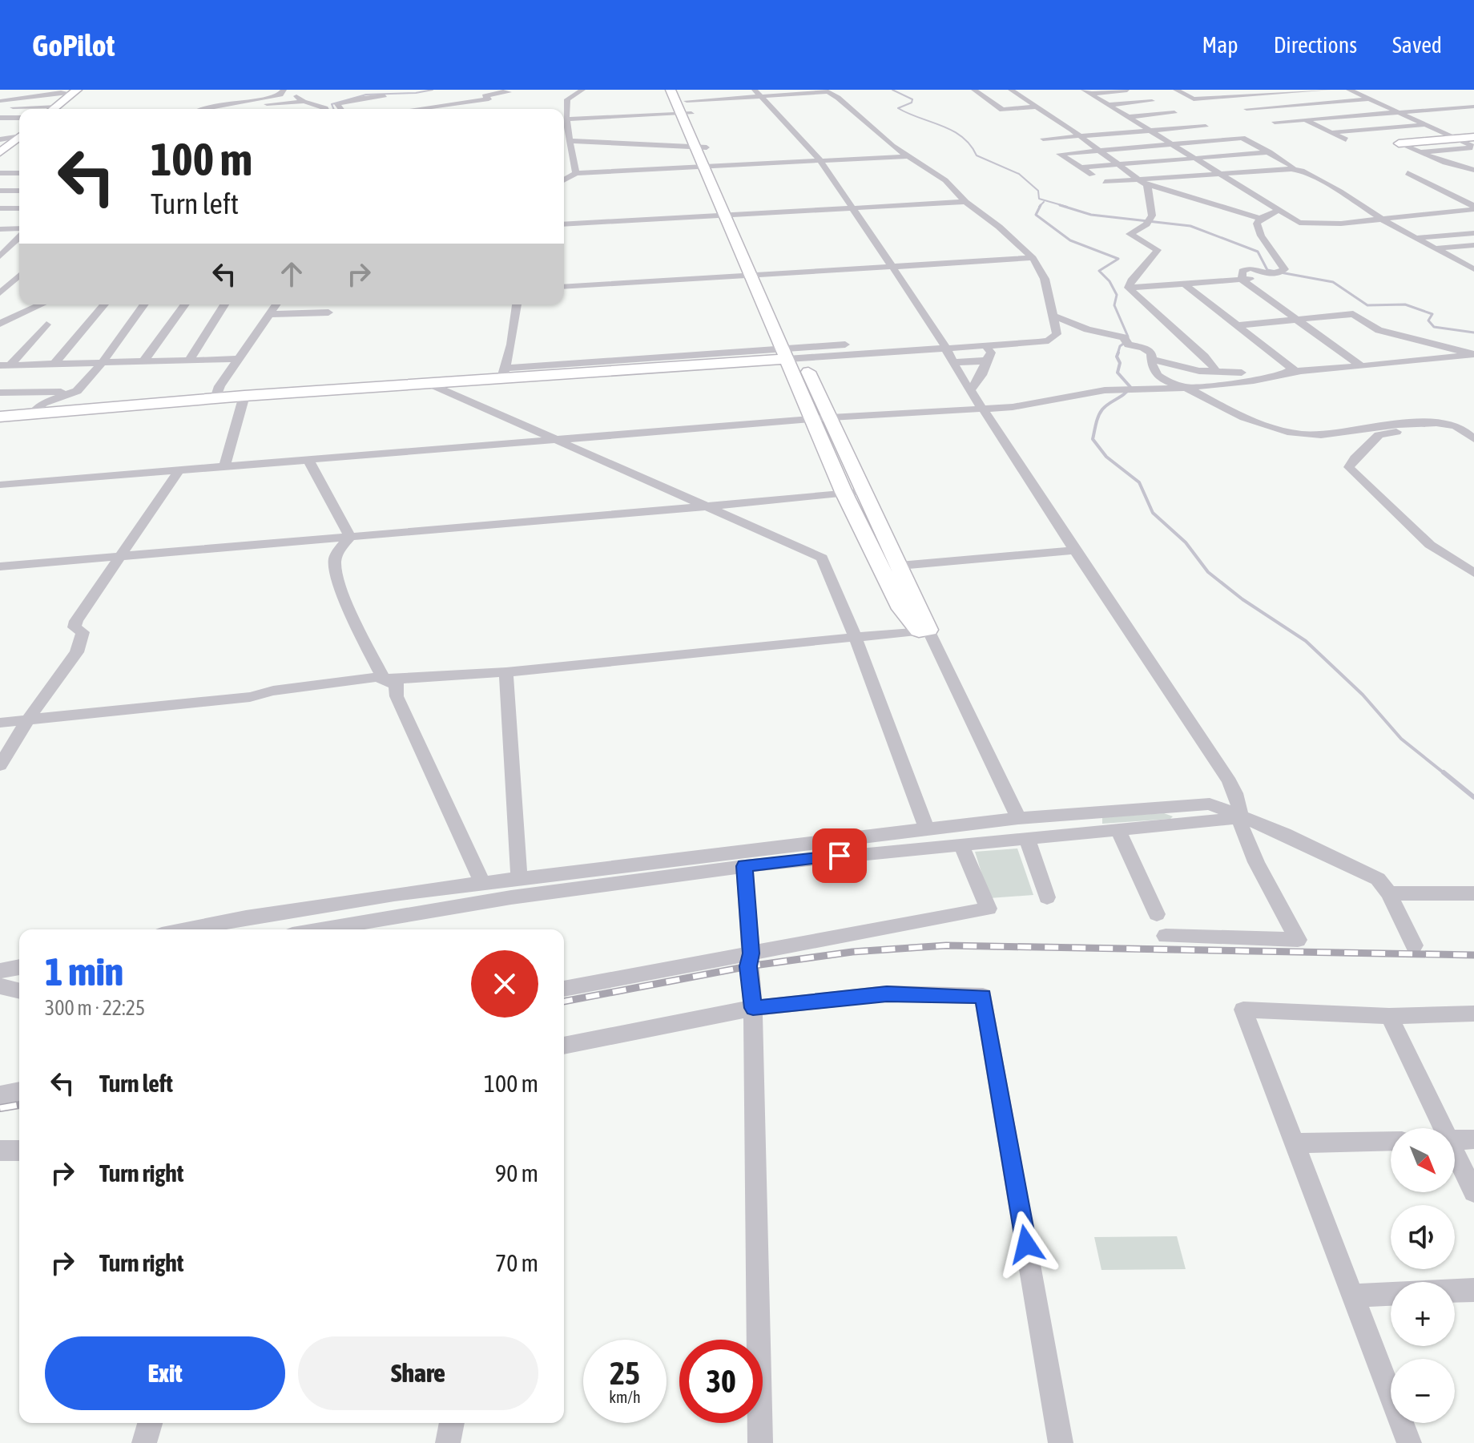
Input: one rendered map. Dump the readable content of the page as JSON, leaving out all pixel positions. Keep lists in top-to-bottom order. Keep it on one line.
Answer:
{"north":"bottom right","page":{"header":"GoPilot","nav":["Map","Directions","Saved"],"turn":["100 m","Turn left"],"heading":["1 min","300 m · 22:25"],"list":[{"name":"Turn left","value":"100 m"},{"name":"Turn right","value":"90 m"},{"name":"Turn right","value":"70 m"}],"map_buttons":["+","−"],"buttons":["Exit","Share"],"speed":"25 km/h","limit":"30"}}
